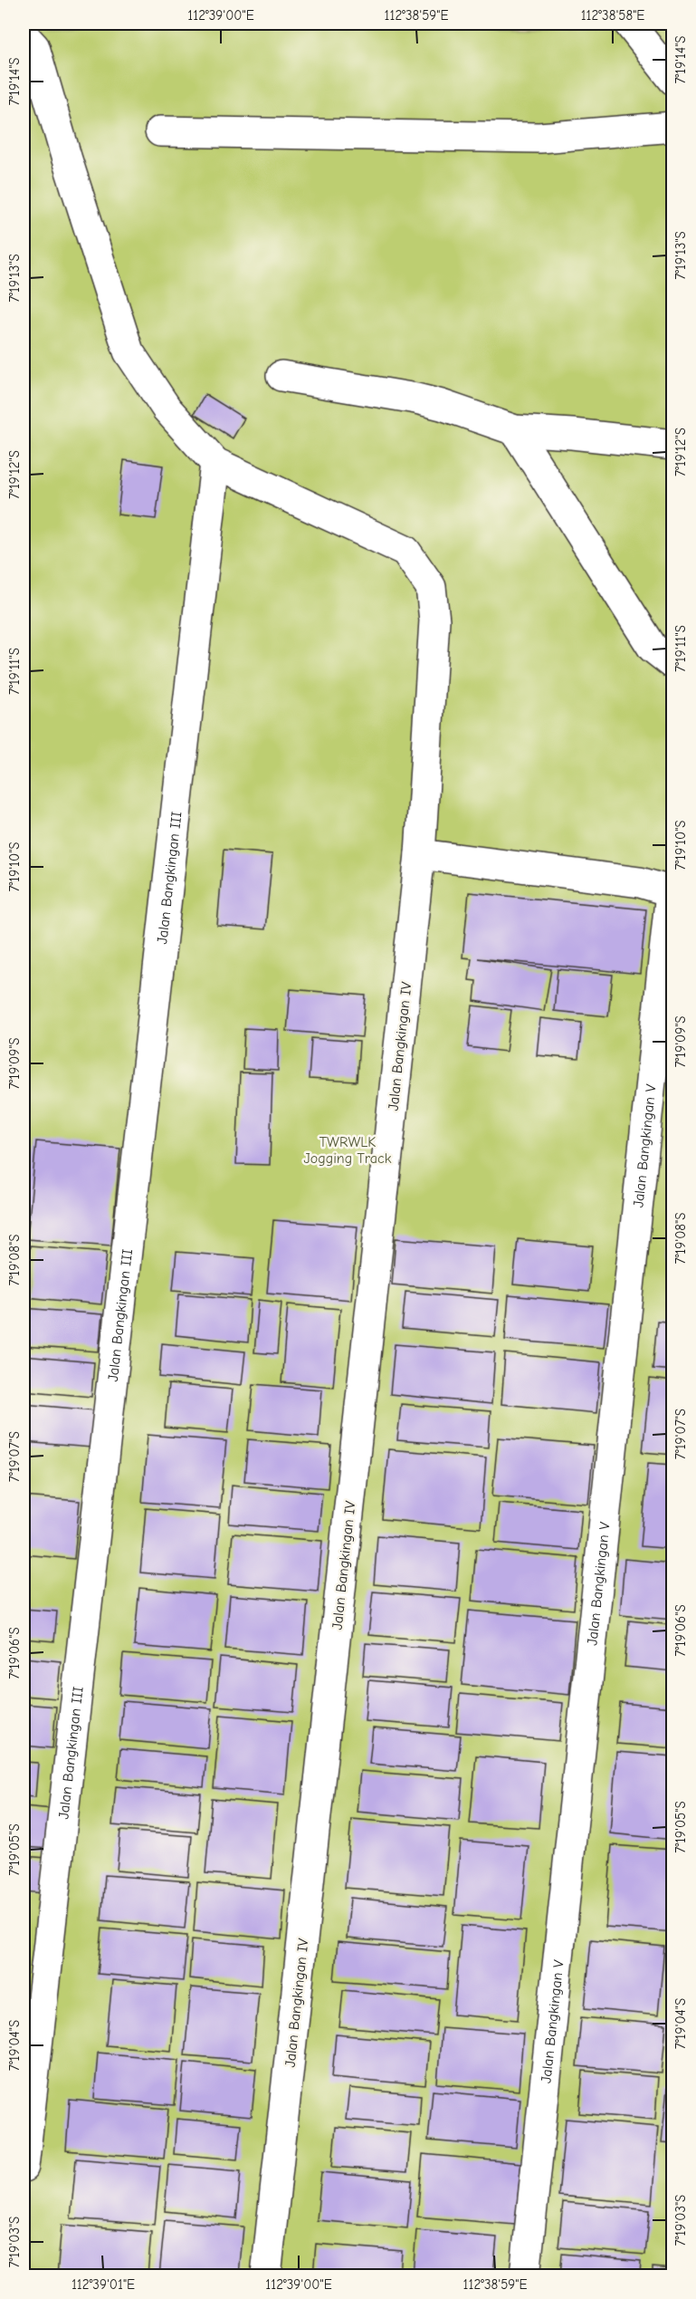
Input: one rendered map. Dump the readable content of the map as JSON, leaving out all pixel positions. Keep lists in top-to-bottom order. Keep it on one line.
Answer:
{"streets":{"street":["Jalan Bangkingan III","Jalan Bangkingan IV","Jalan Bangkingan V"]},"crossings":[["Jalan Bangkingan III","Jalan Bangkingan IV"]],"parks":["TWRWLK Jogging Track"],"coordinates":["112°39'00\"E","112°38'59\"E","112°38'58\"E","7°19'14\"S","7°19'13\"S","7°19'12\"S","7°19'11\"S","7°19'10\"S","7°19'09\"S","7°19'08\"S","7°19'07\"S","7°19'06\"S","7°19'05\"S","7°19'04\"S","7°19'03\"S","112°39'01\"E"]}
